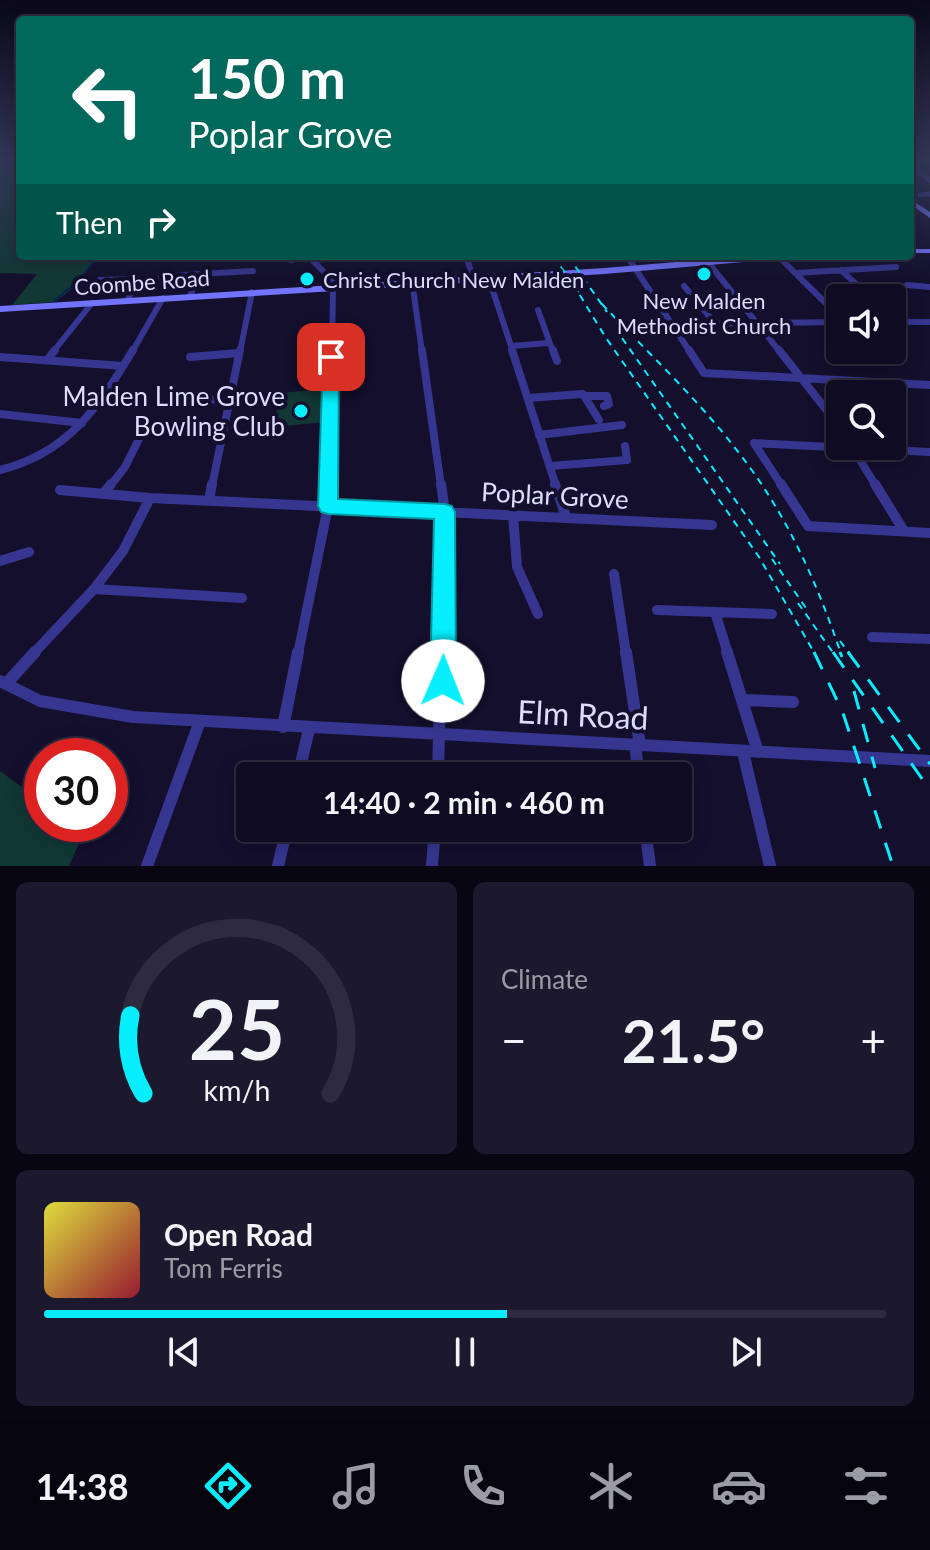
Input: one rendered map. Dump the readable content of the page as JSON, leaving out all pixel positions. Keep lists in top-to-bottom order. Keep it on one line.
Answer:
{"streets":{"main road":["Coombe Road"],"street":["Poplar Grove","Elm Road"]},"places":["New Malden Methodist Church","Christ Church New Malden","Malden Lime Grove Bowling Club"],"page":{"turn":["150 m","Poplar Grove"],"then":"Then","limit":"30","trip":"14:40 · 2 min · 460 m","tile":"Climate","heat":["−","21.5°","+"],"song":["Open Road","Tom Ferris"],"tabs":"14:38","gauge":["25","km/h"]}}
